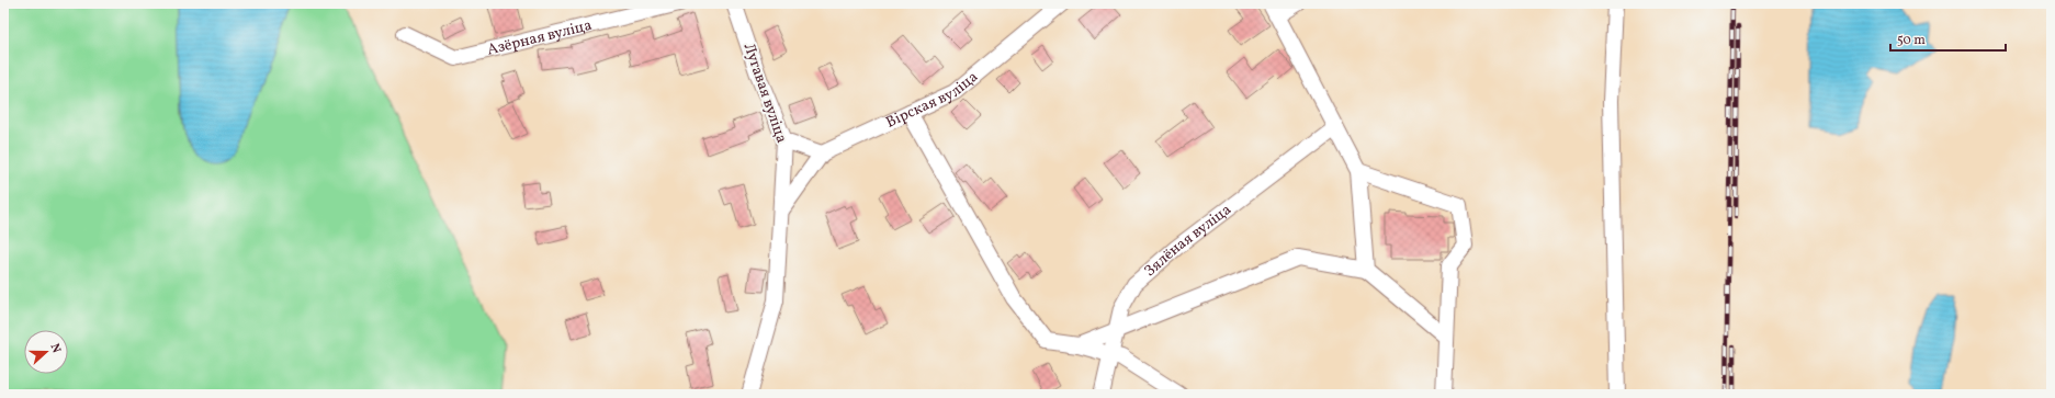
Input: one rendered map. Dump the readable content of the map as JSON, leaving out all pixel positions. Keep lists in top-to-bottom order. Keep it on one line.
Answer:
{"streets":{"street":["Азёрная вуліца","Лугавая вуліца","Вірская вуліца","Зялёная вуліца"]},"scale_bar":"50 m","north":"right"}
